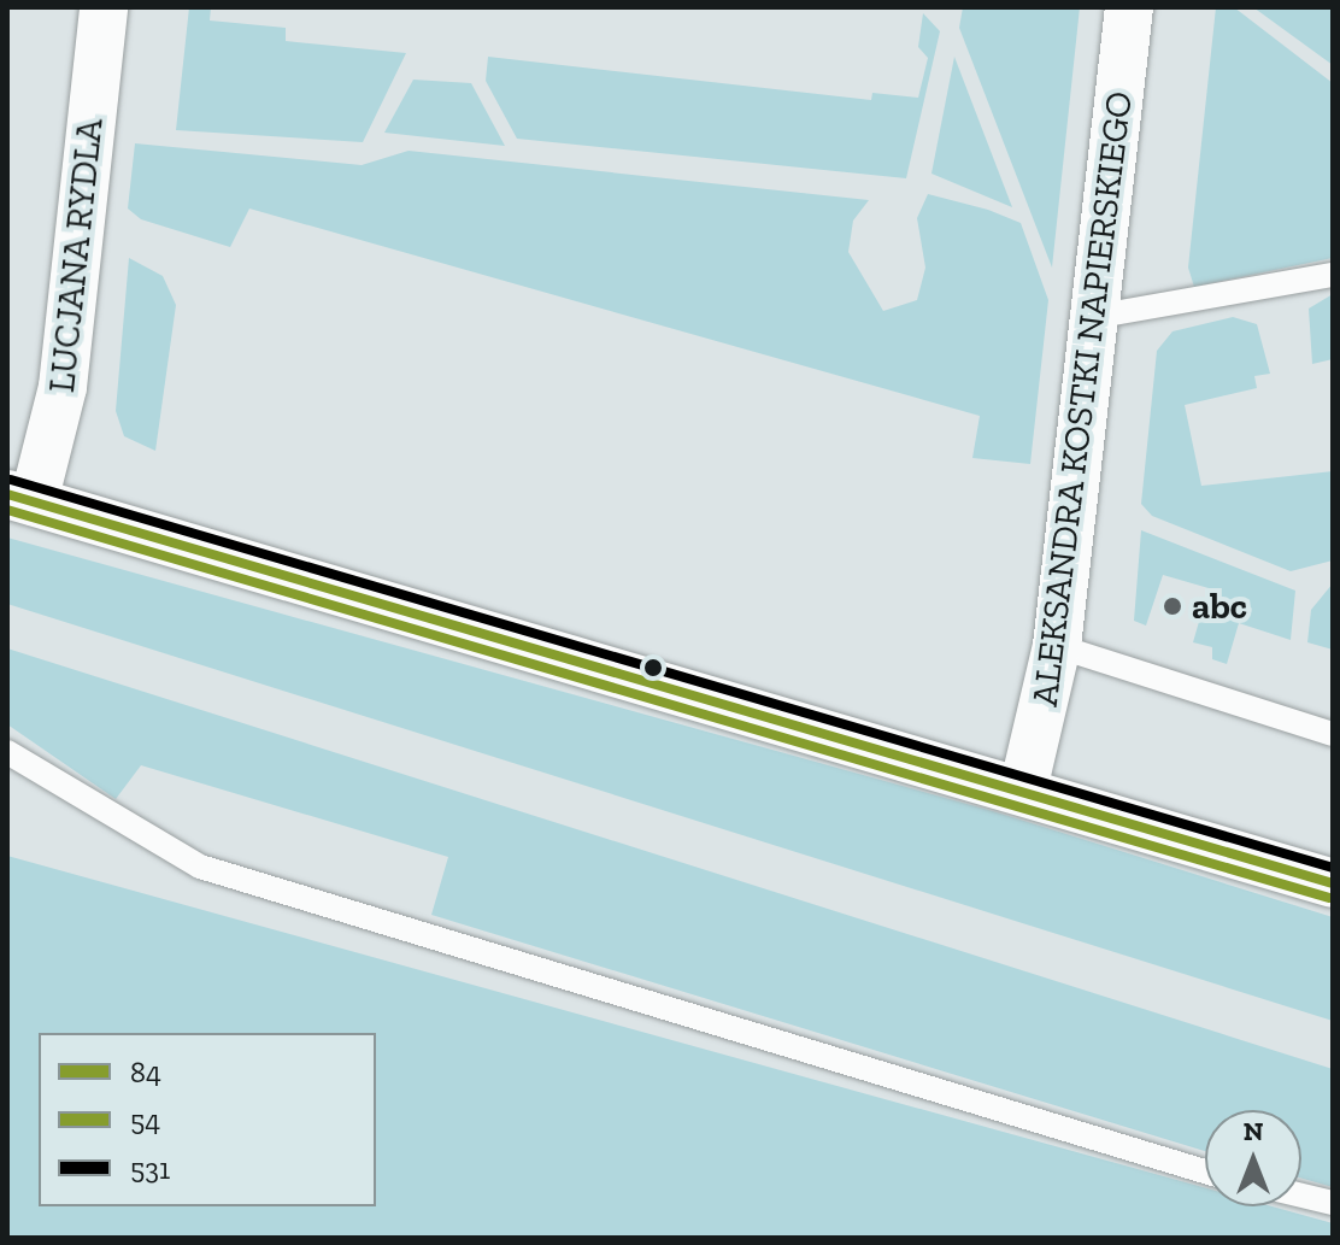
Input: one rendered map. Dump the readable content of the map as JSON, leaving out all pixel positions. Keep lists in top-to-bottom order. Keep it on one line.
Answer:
{"streets":{"street":["LUCJANA RYDLA","ALEKSANDRA KOSTKI NAPIERSKIEGO"]},"places":["abc"],"lines":["transit line 531","transit line 84","transit line 54"],"legend":["84","54","531"],"north":"top"}
